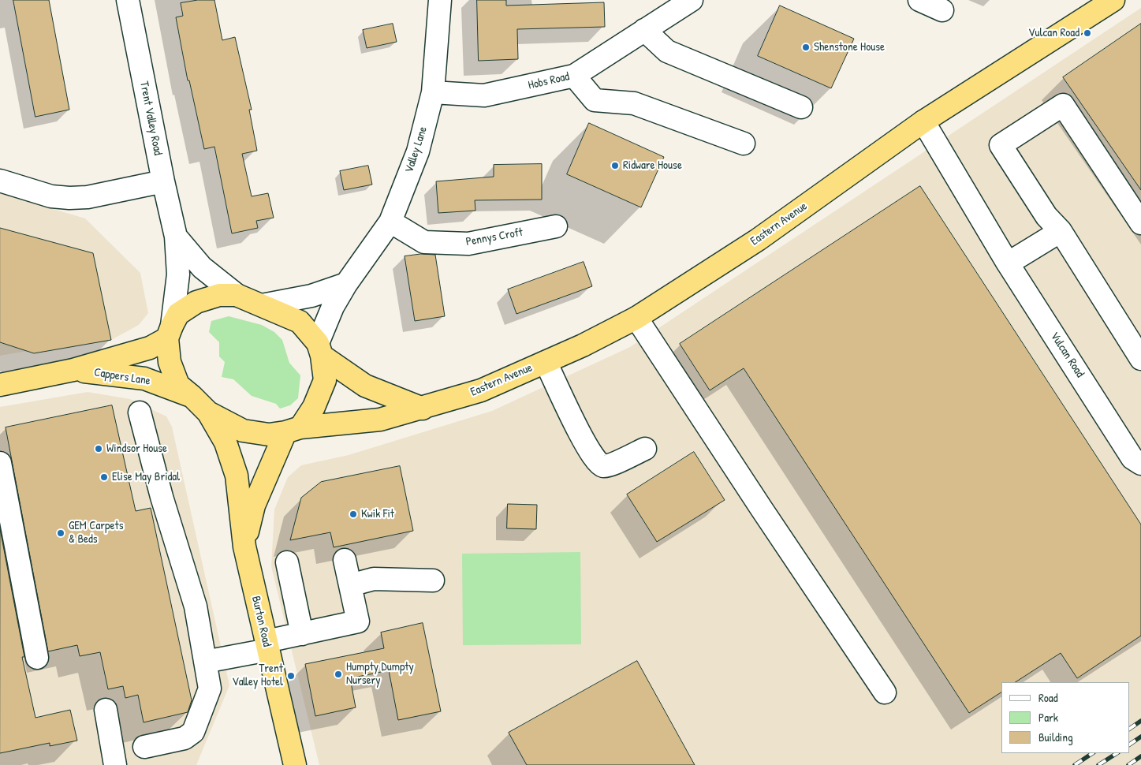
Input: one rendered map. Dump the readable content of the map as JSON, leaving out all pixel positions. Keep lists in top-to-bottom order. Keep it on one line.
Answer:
{"streets":{"highway":["Eastern Avenue","Cappers Lane","Burton Road"],"street":["Hobs Road","Trent Valley Road","Valley Lane","Pennys Croft","Vulcan Road"]},"crossings":[["Hobs Road","Valley Lane"],["Trent Valley Road","Cappers Lane"],["Valley Lane","Pennys Croft"],["Eastern Avenue","Vulcan Road"],["Eastern Avenue","Burton Road"]],"places":["Vulcan Road","Shenstone House","Ridware House","Windsor House","Elise May Bridal","Kwik Fit","GEM Carpets & Beds","Humpty Dumpty Nursery","Trent Valley Hotel"],"legend":["Road","Park","Building"]}
